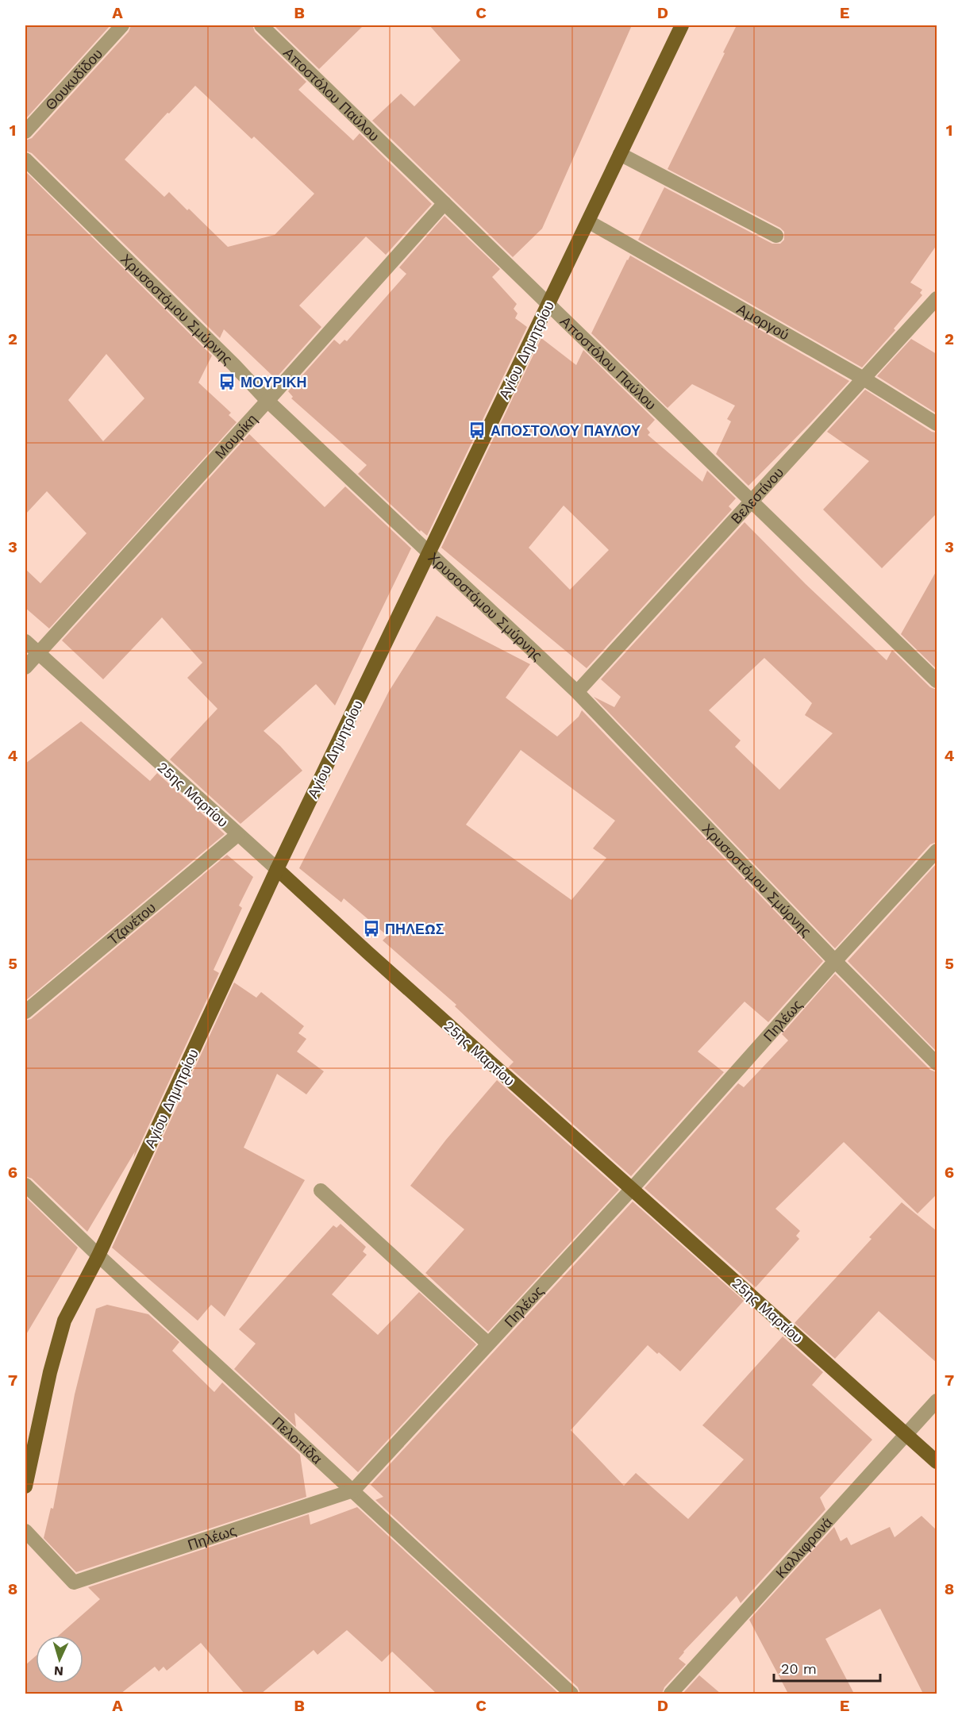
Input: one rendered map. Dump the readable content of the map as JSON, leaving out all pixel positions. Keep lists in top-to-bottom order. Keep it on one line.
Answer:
{"streets":{"main road":["Αγίου Δημητρίου","25ης Μαρτίου"],"street":["Θουκυδίδου","Αποστόλου Παύλου","Χρυσοστόμου Σμύρνης","Αμοργού","Μουρίκη","Βελεστίνου","Τζανέτου","Πηλέως","Πελοπίδα","Καλλιφρονά"]},"crossings":[["Αποστόλου Παύλου","Αγίου Δημητρίου"],["Αποστόλου Παύλου","Μουρίκη"],["Αποστόλου Παύλου","Βελεστίνου"],["Χρυσοστόμου Σμύρνης","Αγίου Δημητρίου"],["Χρυσοστόμου Σμύρνης","Μουρίκη"],["Χρυσοστόμου Σμύρνης","Βελεστίνου"],["Χρυσοστόμου Σμύρνης","Πηλέως"],["Αμοργού","Αγίου Δημητρίου"],["Αμοργού","Βελεστίνου"],["Αγίου Δημητρίου","25ης Μαρτίου"],["Αγίου Δημητρίου","Πελοπίδα"],["Μουρίκη","25ης Μαρτίου"],["25ης Μαρτίου","Τζανέτου"],["25ης Μαρτίου","Πηλέως"],["25ης Μαρτίου","Καλλιφρονά"],["Πηλέως","Πελοπίδα"]],"places":{"bus stop":["ΜΟΥΡΙΚΗ","ΑΠΟΣΤΟΛΟΥ ΠΑΥΛΟΥ","ΠΗΛΕΩΣ"]},"scale_bar":"20 m","north":"bottom","grid":{"columns":["A","B","C","D","E"],"rows":["1","2","3","4","5","6","7","8"]}}
